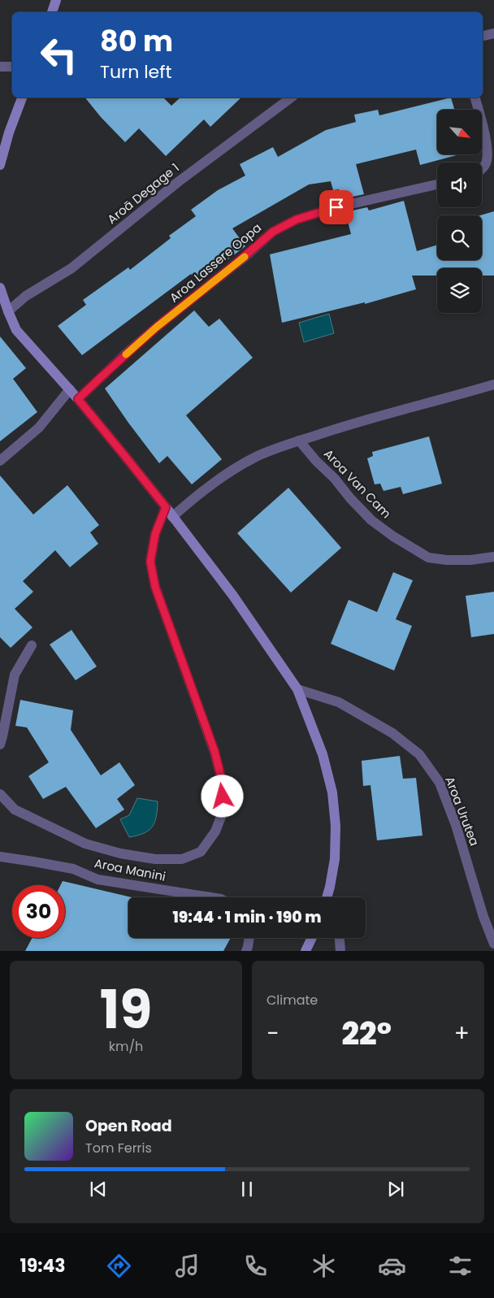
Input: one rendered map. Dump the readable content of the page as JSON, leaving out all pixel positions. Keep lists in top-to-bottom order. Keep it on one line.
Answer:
{"streets":{"street":["Aroā Degage 1","Aroa Lassere Oopa","Aroa Van Cam","Aroa Urutea","Aroa Manini"]},"north":"bottom right","page":{"turn":["80 m","Turn left"],"limit":"30","trip":"19:44 · 1 min · 190 m","tile":[["19","km/h"],"Climate"],"heat":["−","22°","+"],"song":["Open Road","Tom Ferris"],"tabs":"19:43"}}
